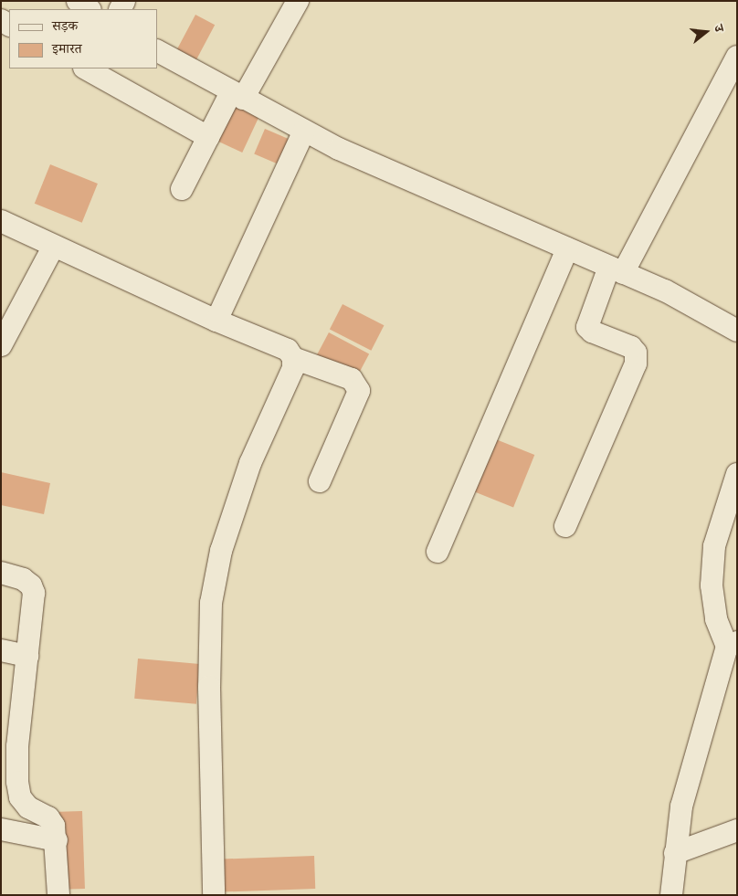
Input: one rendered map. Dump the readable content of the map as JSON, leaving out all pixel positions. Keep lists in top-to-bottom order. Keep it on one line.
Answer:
{"legend":["सड़क","इमारत"],"north":"right"}
